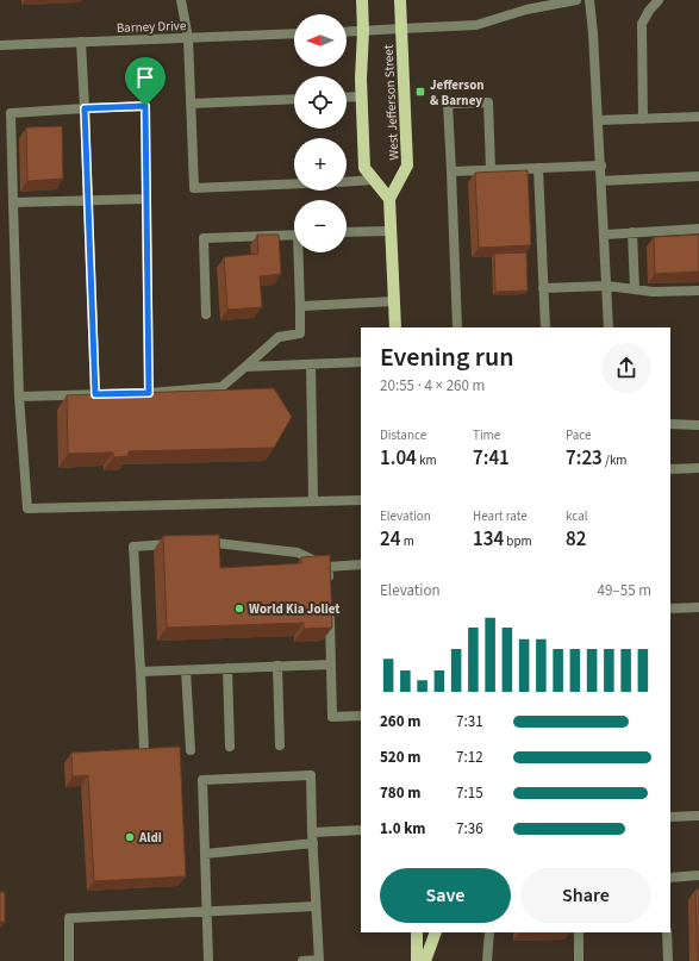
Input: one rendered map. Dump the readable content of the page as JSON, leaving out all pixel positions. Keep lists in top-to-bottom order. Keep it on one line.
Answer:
{"streets":{"main road":["West Jefferson Street"],"street":["Barney Drive"]},"places":{"transit":["Jefferson & Barney"],"other":["World Kia Joliet","Aldi"]},"north":"left","page":{"map_buttons":["+","−"],"heading":["Evening run","20:55 · 4 × 260 m"],"stats":[["Distance","1.04 km"],["Time","7:41"],["Pace","7:23 /km"],["Elevation","24 m"],["Heart rate","134 bpm"],["kcal","82"]],"chart":["Elevation","49–55 m"],"list":[{"name":"260 m","note":"7:31"},{"name":"520 m","note":"7:12"},{"name":"780 m","note":"7:15"},{"name":"1.0 km","note":"7:36"}],"buttons":["Save","Share"]}}
